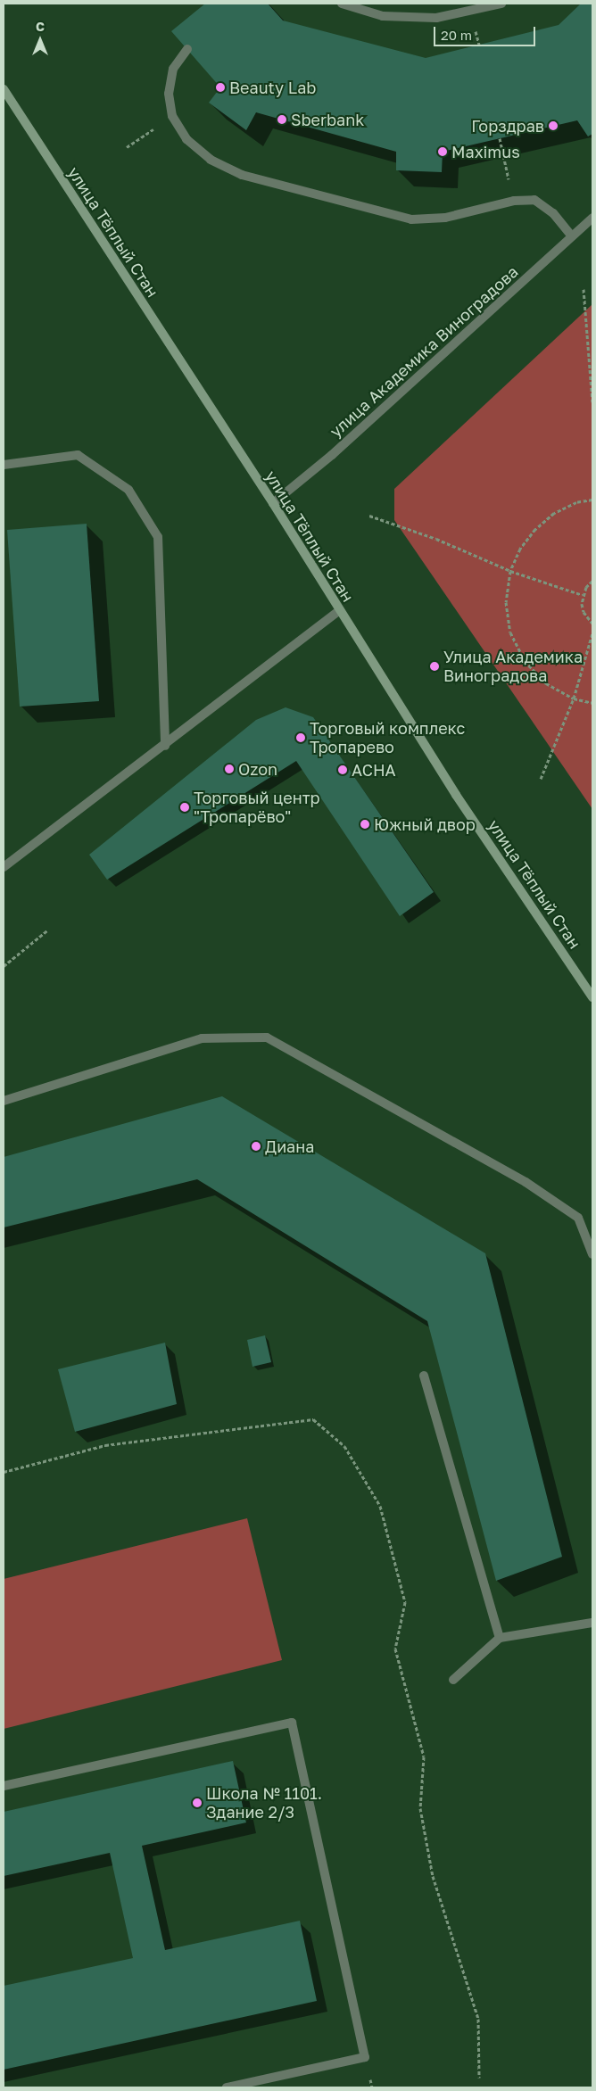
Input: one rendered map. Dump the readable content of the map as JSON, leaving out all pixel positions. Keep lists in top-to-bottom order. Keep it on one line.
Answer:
{"streets":{"street":["улица Тёплый Стан","улица Академика Виноградова"]},"crossings":[["улица Тёплый Стан","улица Академика Виноградова"]],"places":["Beauty Lab","Sberbank","Горздрав","Maximus","Улица Академика Виноградова","Торговый комплекс Тропарево","Ozon","АСНА","Торговый центр \"Тропарёво\"","Южный двор","Диана","Школа № 1101. Здание 2/3"],"scale_bar":"20 m","north":"top"}
